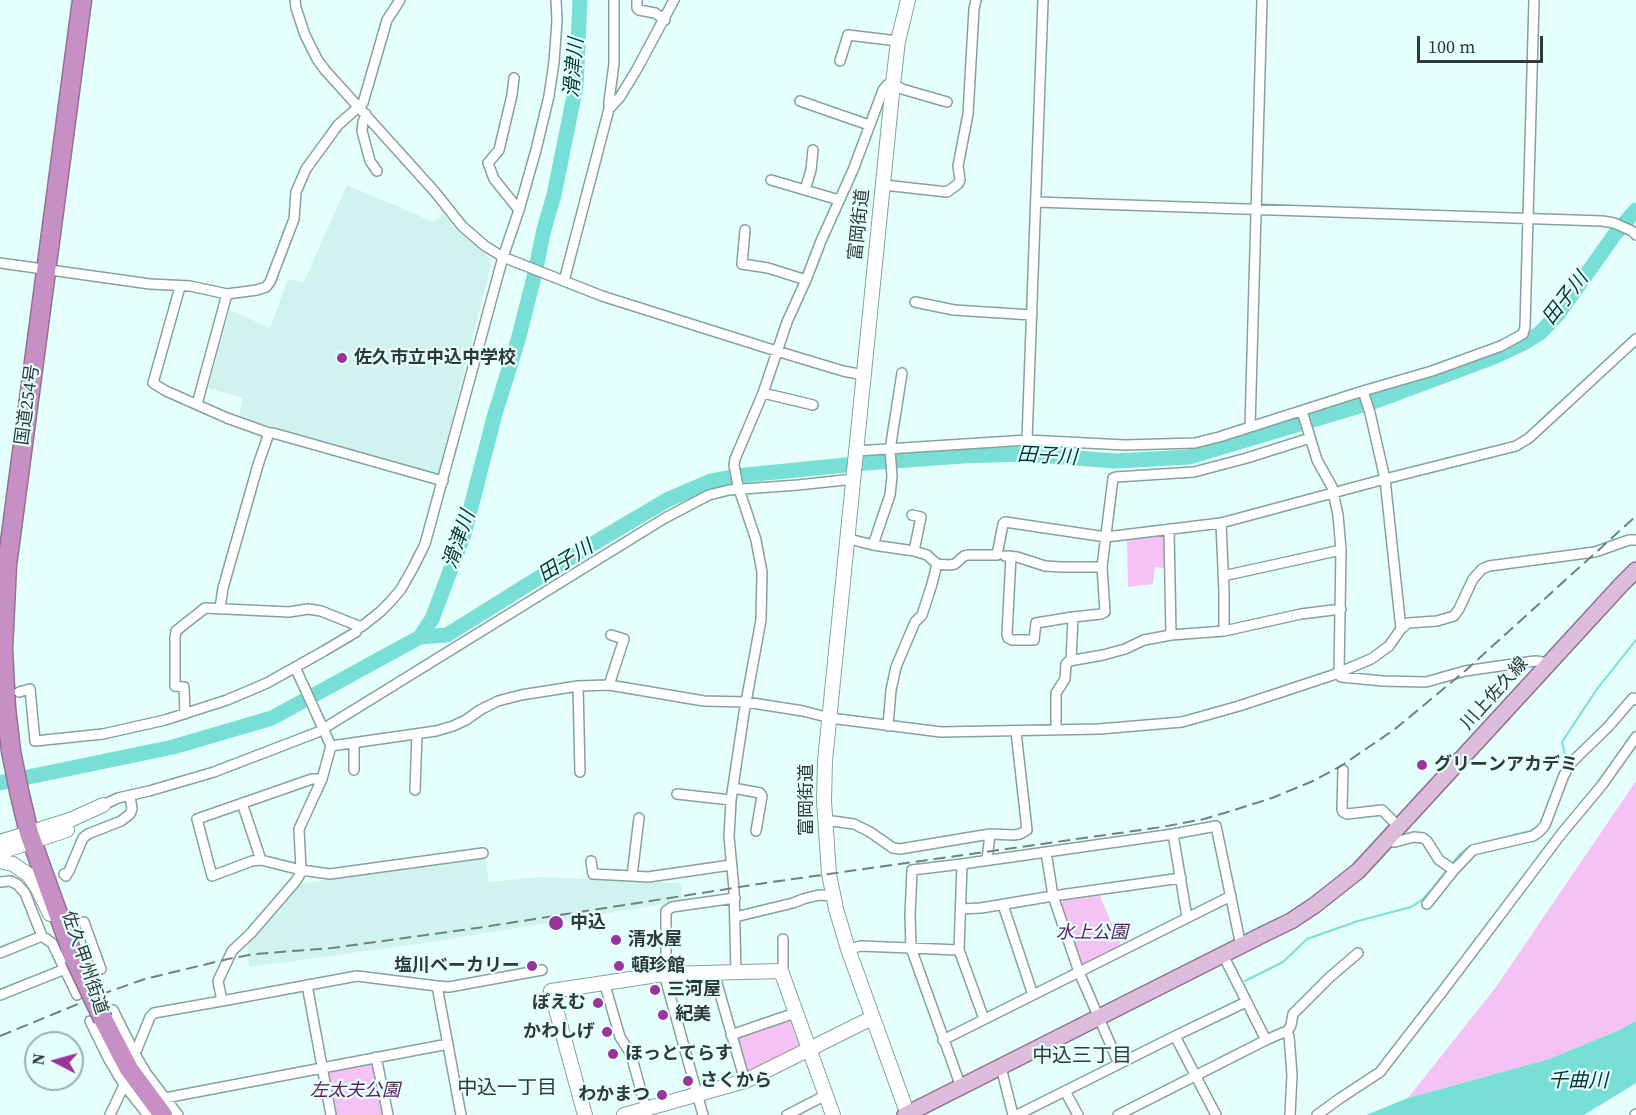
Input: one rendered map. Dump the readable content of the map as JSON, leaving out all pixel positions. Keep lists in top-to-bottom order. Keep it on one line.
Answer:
{"streets":{"highway":["国道254号","佐久甲州街道"],"main road":["富岡街道","川上佐久線"]},"crossings":[["富岡街道","川上佐久線"],["国道254号","佐久甲州街道"]],"districts":["中込三丁目","中込一丁目"],"water":["滑津川","田子川","千曲川"],"parks":["水上公園","左太夫公園"],"places":["佐久市立中込中学校","グリーンアカデミ","中込","清水屋","塩川ベーカリー","頓珍館","三河屋","ぽえむ","紀美","かわしげ","ほっとてらす","さくから","わかまつ"],"scale_bar":"100 m","north":"left"}
